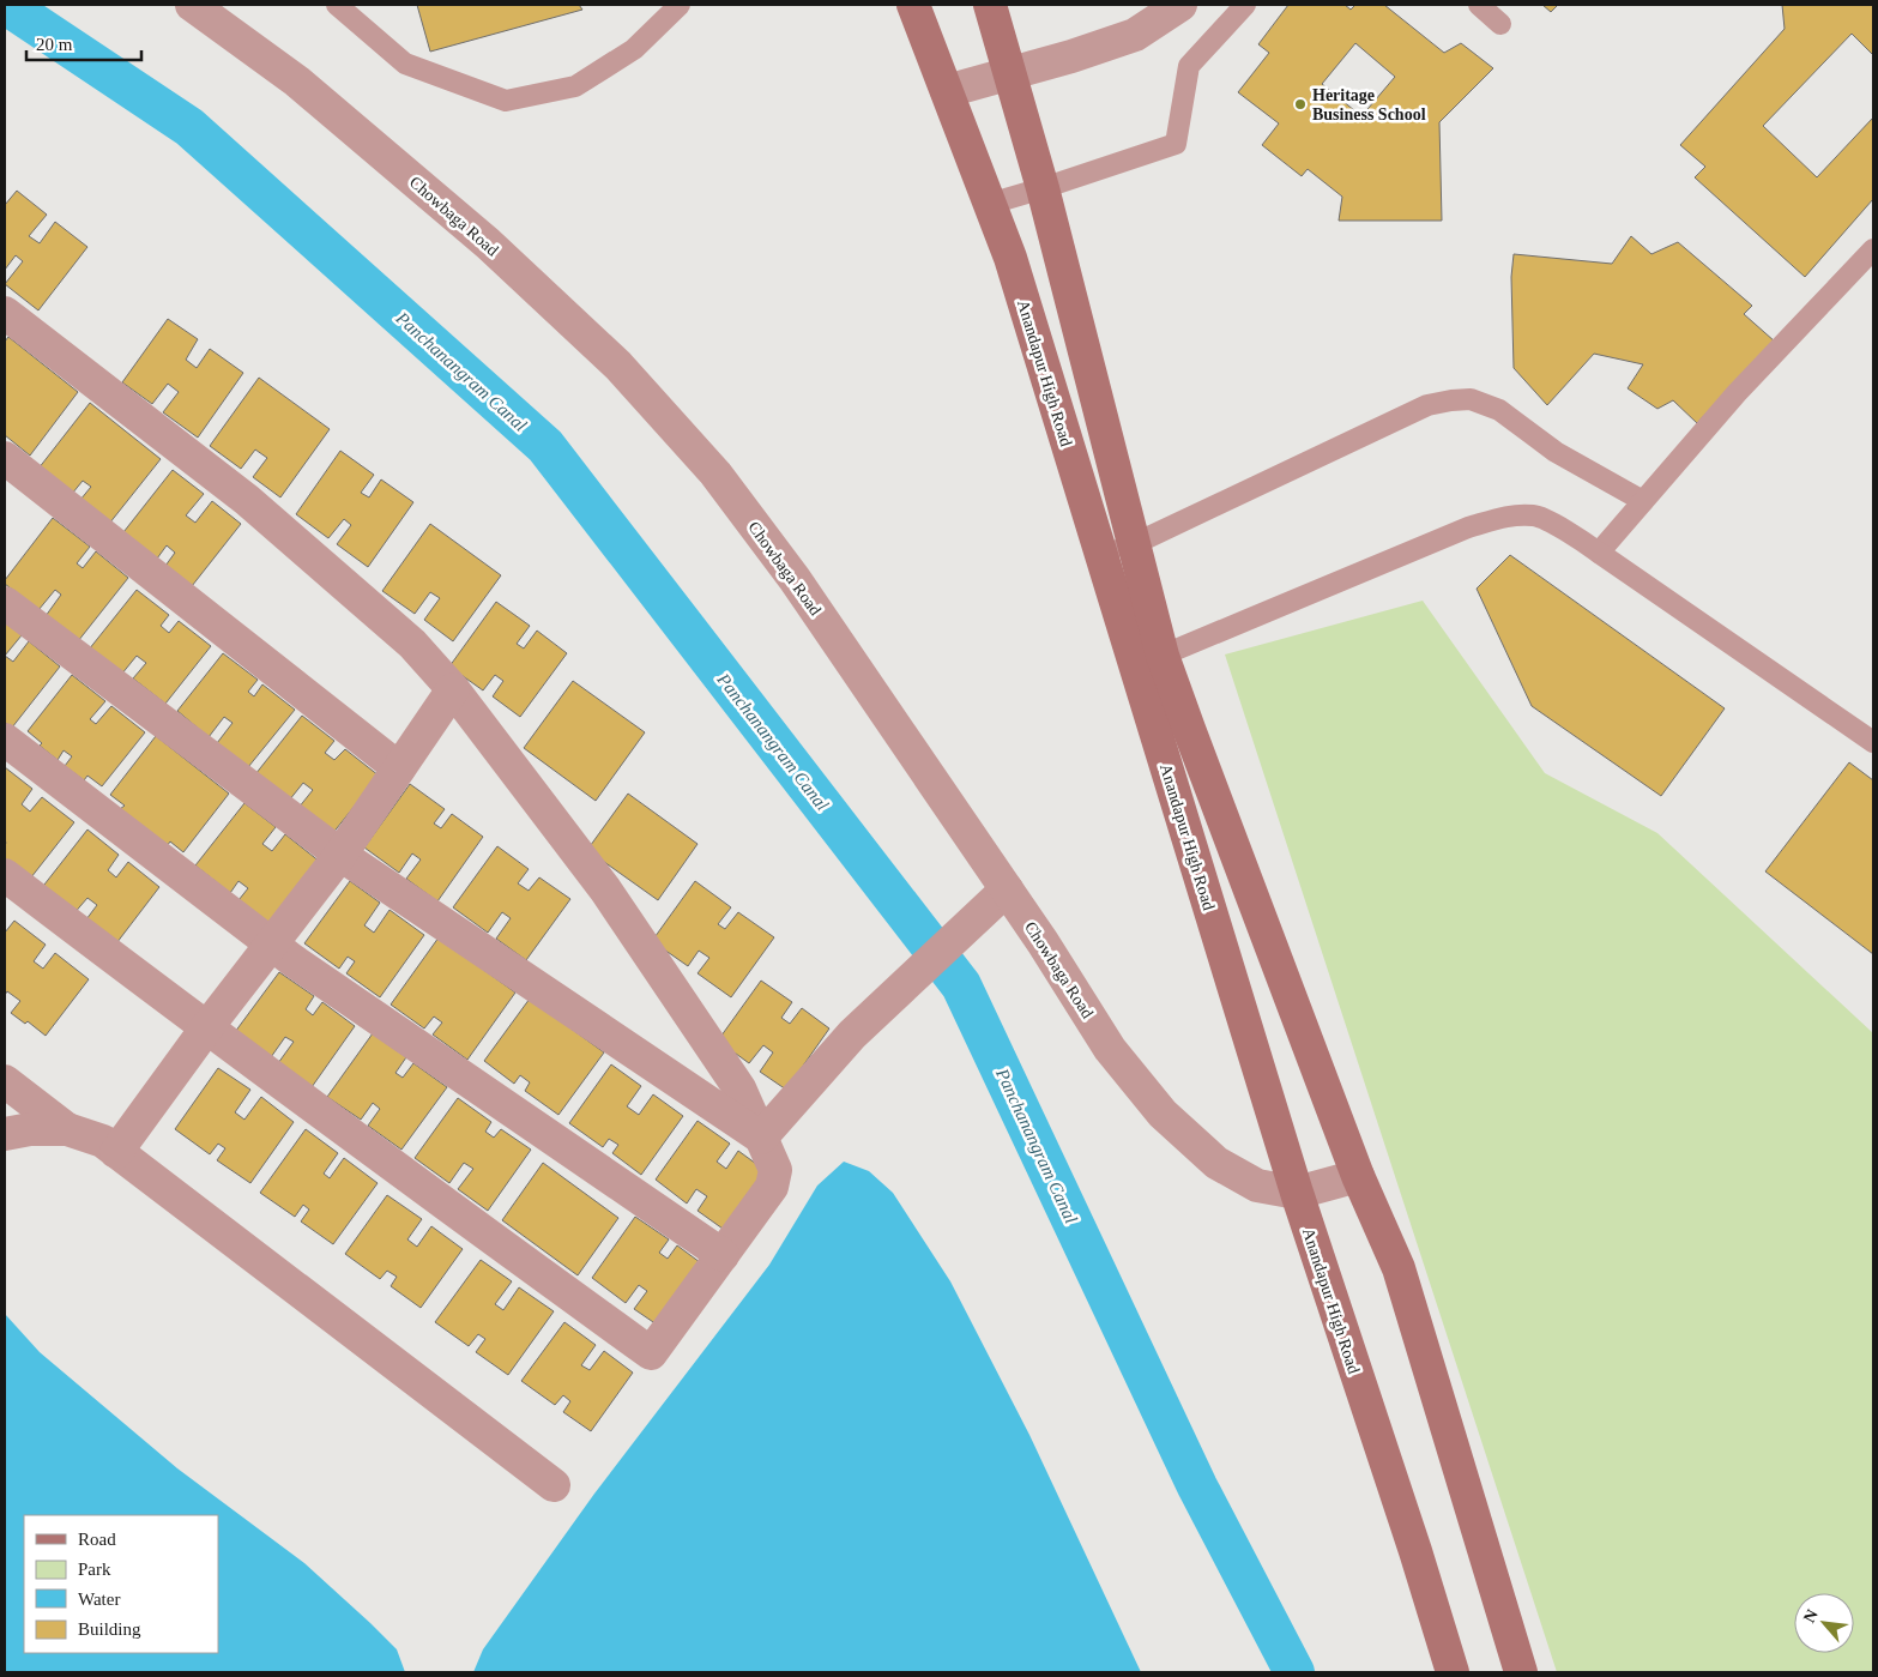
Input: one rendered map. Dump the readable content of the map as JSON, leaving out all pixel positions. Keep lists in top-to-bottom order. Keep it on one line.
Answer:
{"streets":{"main road":["Anandapur High Road"],"street":["Chowbaga Road"]},"crossings":[["Chowbaga Road","Anandapur High Road"]],"water":["Panchanangram Canal"],"places":["Heritage Business School"],"legend":["Road","Park","Water","Building"],"scale_bar":"20 m","north":"top left"}
